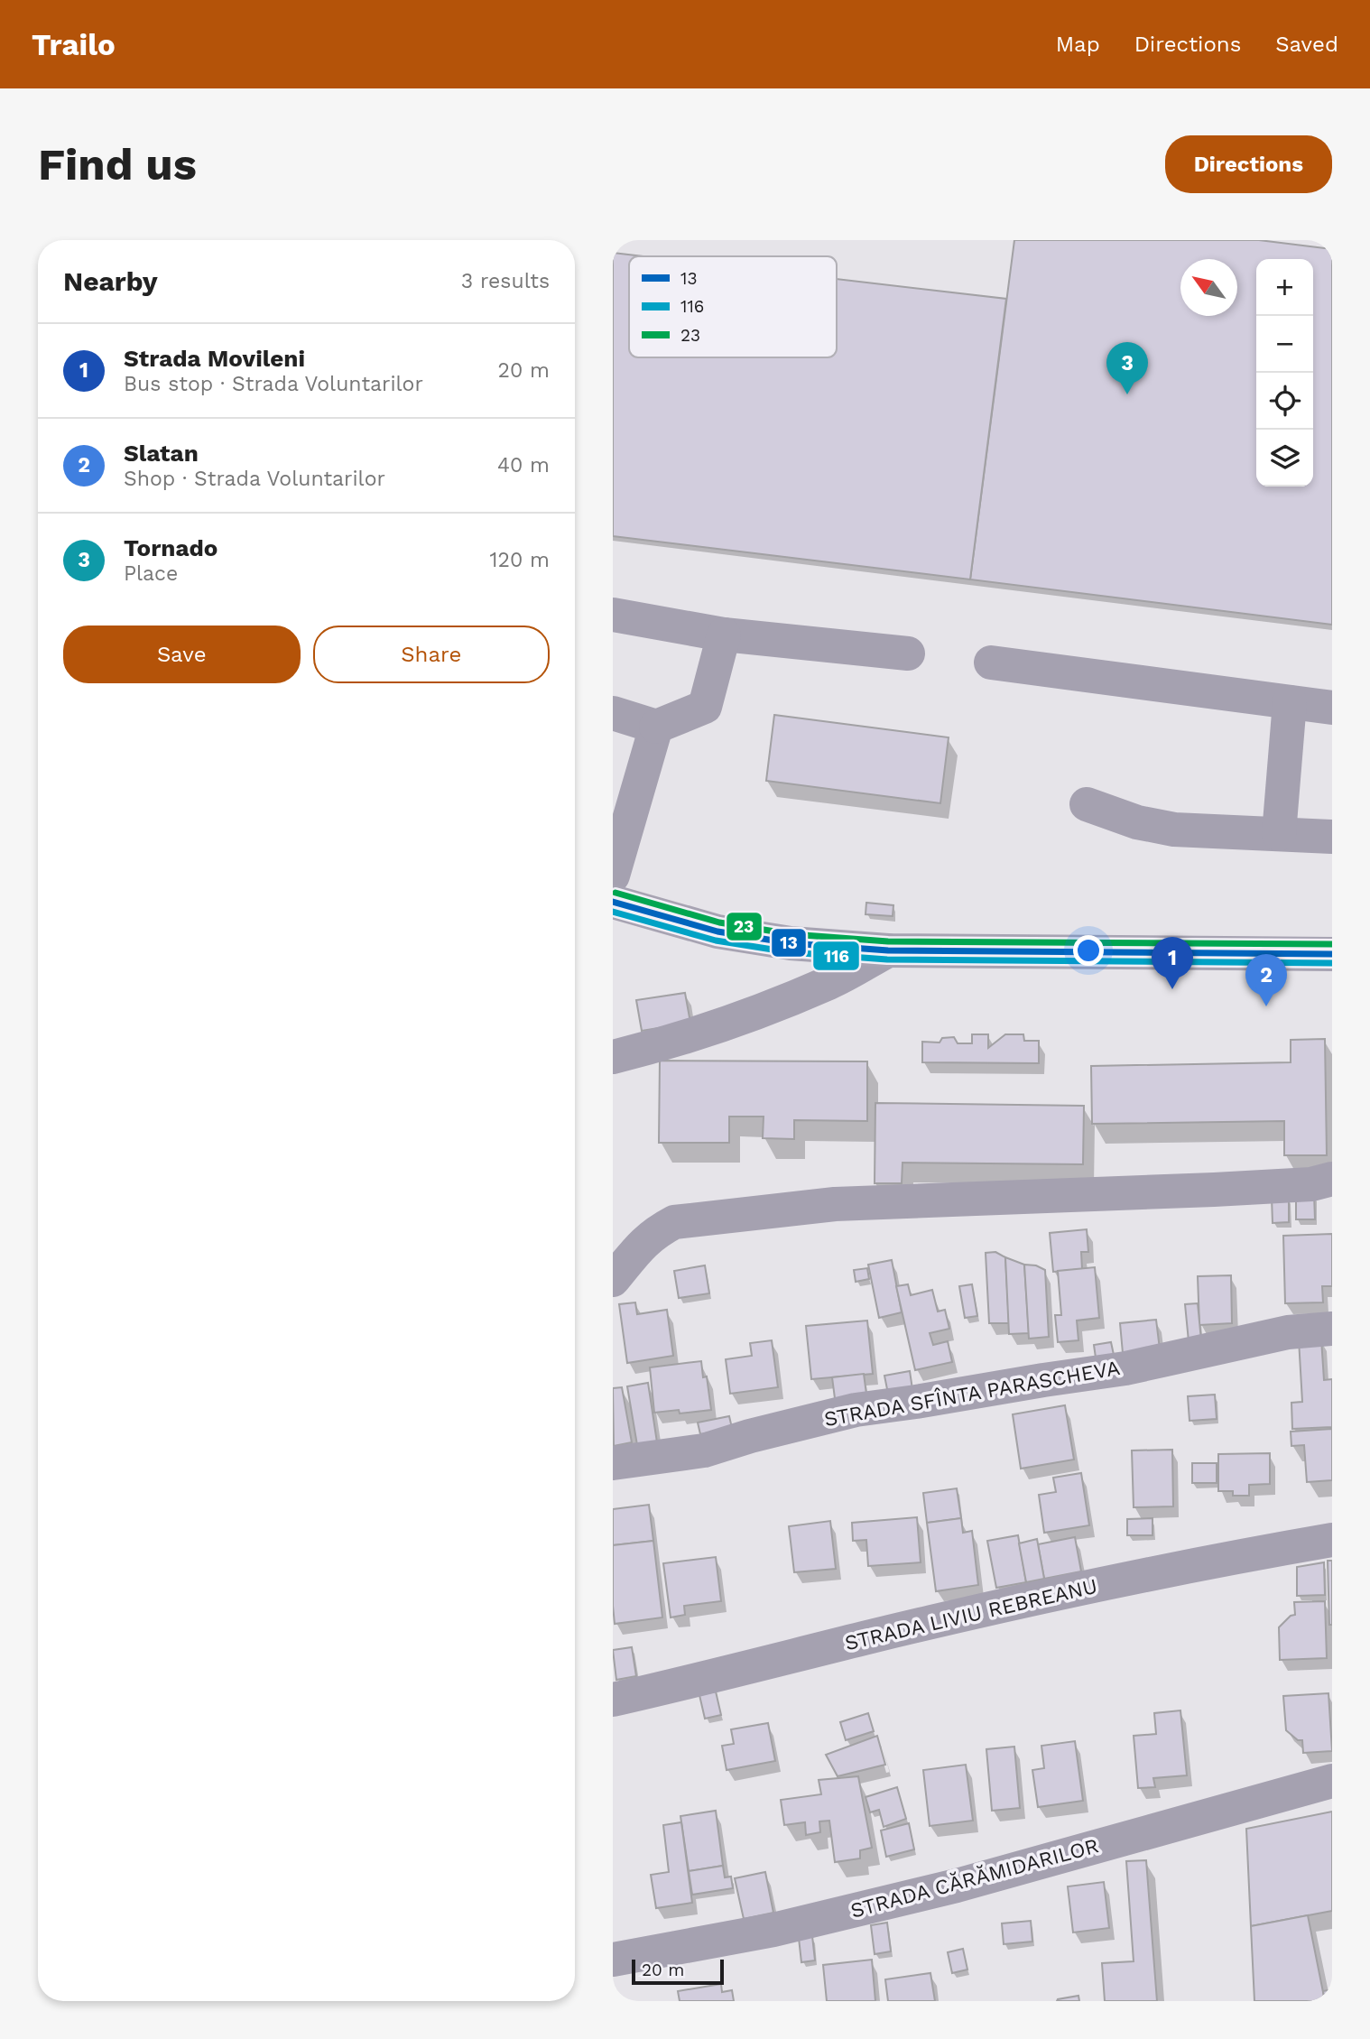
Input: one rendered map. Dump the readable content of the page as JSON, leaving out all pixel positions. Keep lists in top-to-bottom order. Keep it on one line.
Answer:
{"streets":{"street":["STRADA SFÎNTA PARASCHEVA","STRADA LIVIU REBREANU","STRADA CĂRĂMIDARILOR"]},"lines":["transit line 23","transit line 13","transit line 116"],"legend":["13","116","23"],"scale_bar":"20 m","north":"top left","page":{"header":"Trailo","nav":["Map","Directions","Saved"],"buttons":["Directions",["Save","Share"]],"title":"Find us","heading":["Nearby","3 results"],"map_buttons":["+","−"],"list":[{"mark":"1","name":"Strada Movileni","note":"Bus stop · Strada Voluntarilor","value":"20 m"},{"mark":"2","name":"Slatan","note":"Shop · Strada Voluntarilor","value":"40 m"},{"mark":"3","name":"Tornado","note":"Place","value":"120 m"}],"pins":["3","1","2"],"scale":"20 m"}}
